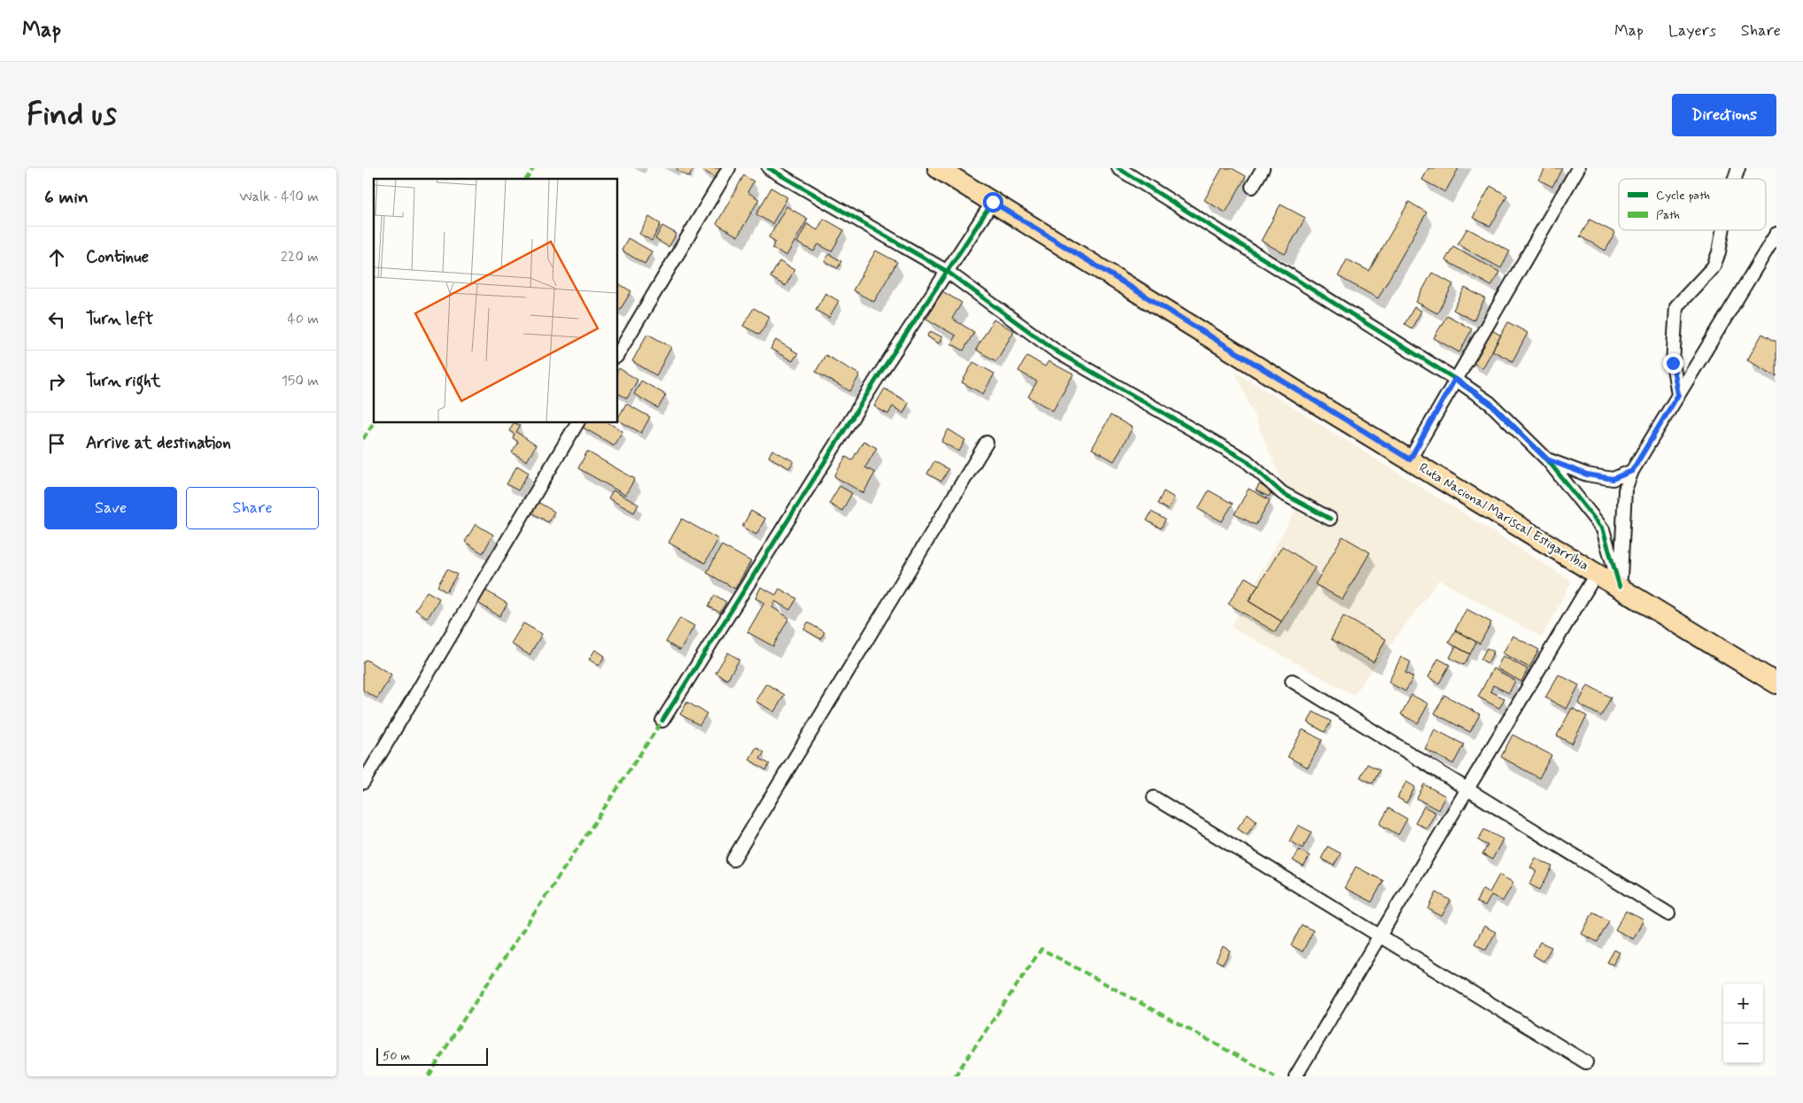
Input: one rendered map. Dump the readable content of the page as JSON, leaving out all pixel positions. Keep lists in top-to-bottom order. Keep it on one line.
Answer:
{"streets":{"main road":["Ruta Nacional Mariscal Estigarribia"]},"legend":["Cycle path","Path"],"scale_bar":"50 m","page":{"header":"Map","nav":["Map","Layers","Share"],"buttons":["Directions",["Save","Share"]],"title":"Find us","heading":["6 min","Walk · 410 m"],"list":[["Continue","220 m"],["Turn left","40 m"],["Turn right","150 m"],"Arrive at destination"],"map_buttons":["+","−"],"scale":"50 m"}}
